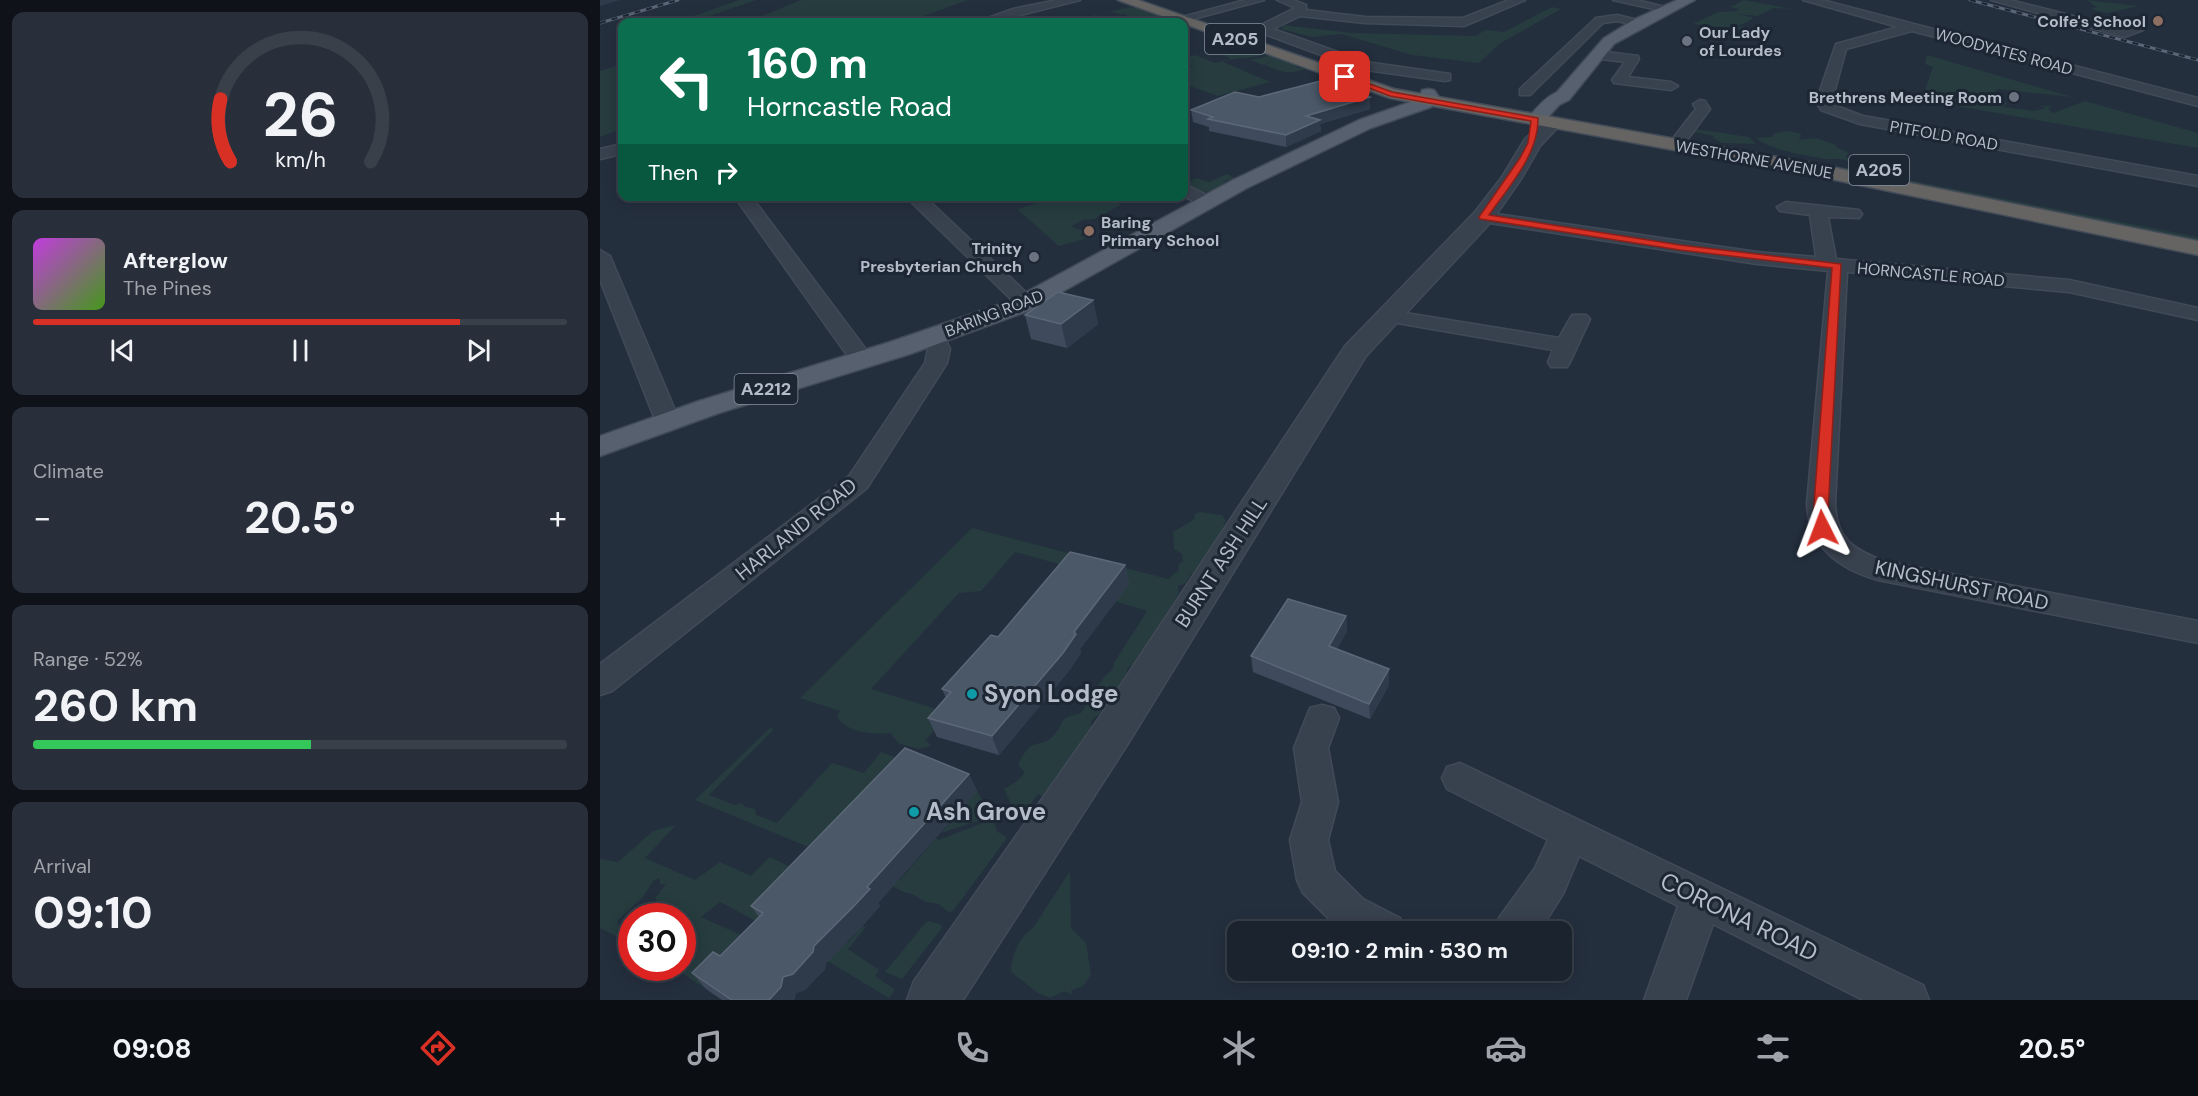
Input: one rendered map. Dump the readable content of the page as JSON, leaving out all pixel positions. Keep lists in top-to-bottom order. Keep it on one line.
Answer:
{"streets":{"highway":["A205","WESTHORNE AVENUE"],"main road":["BARING ROAD","A2212"],"street":["WOODYATES ROAD","PITFOLD ROAD","HORNCASTLE ROAD","HARLAND ROAD","BURNT ASH HILL","KINGSHURST ROAD","CORONA ROAD"]},"crossings":[["A205","WESTHORNE AVENUE"],["A205","BARING ROAD"],["WOODYATES ROAD","PITFOLD ROAD"],["WESTHORNE AVENUE","BARING ROAD"],["WESTHORNE AVENUE","BURNT ASH HILL"],["HORNCASTLE ROAD","BURNT ASH HILL"],["HORNCASTLE ROAD","KINGSHURST ROAD"],["BARING ROAD","HARLAND ROAD"]],"places":["Colfe's School","Our Lady of Lourdes","Brethrens Meeting Room","Baring Primary School","Trinity Presbyterian Church","Syon Lodge","Ash Grove"],"page":{"turn":["160 m","Horncastle Road"],"then":"Then","song":["Afterglow","The Pines"],"tile":["Climate",["Range · 52%","260 km"],["Arrival","09:10"]],"heat":["−","20.5°","+"],"limit":"30","trip":"09:10 · 2 min · 530 m","tabs":["09:08","20.5°"],"gauge":["26","km/h"]}}
